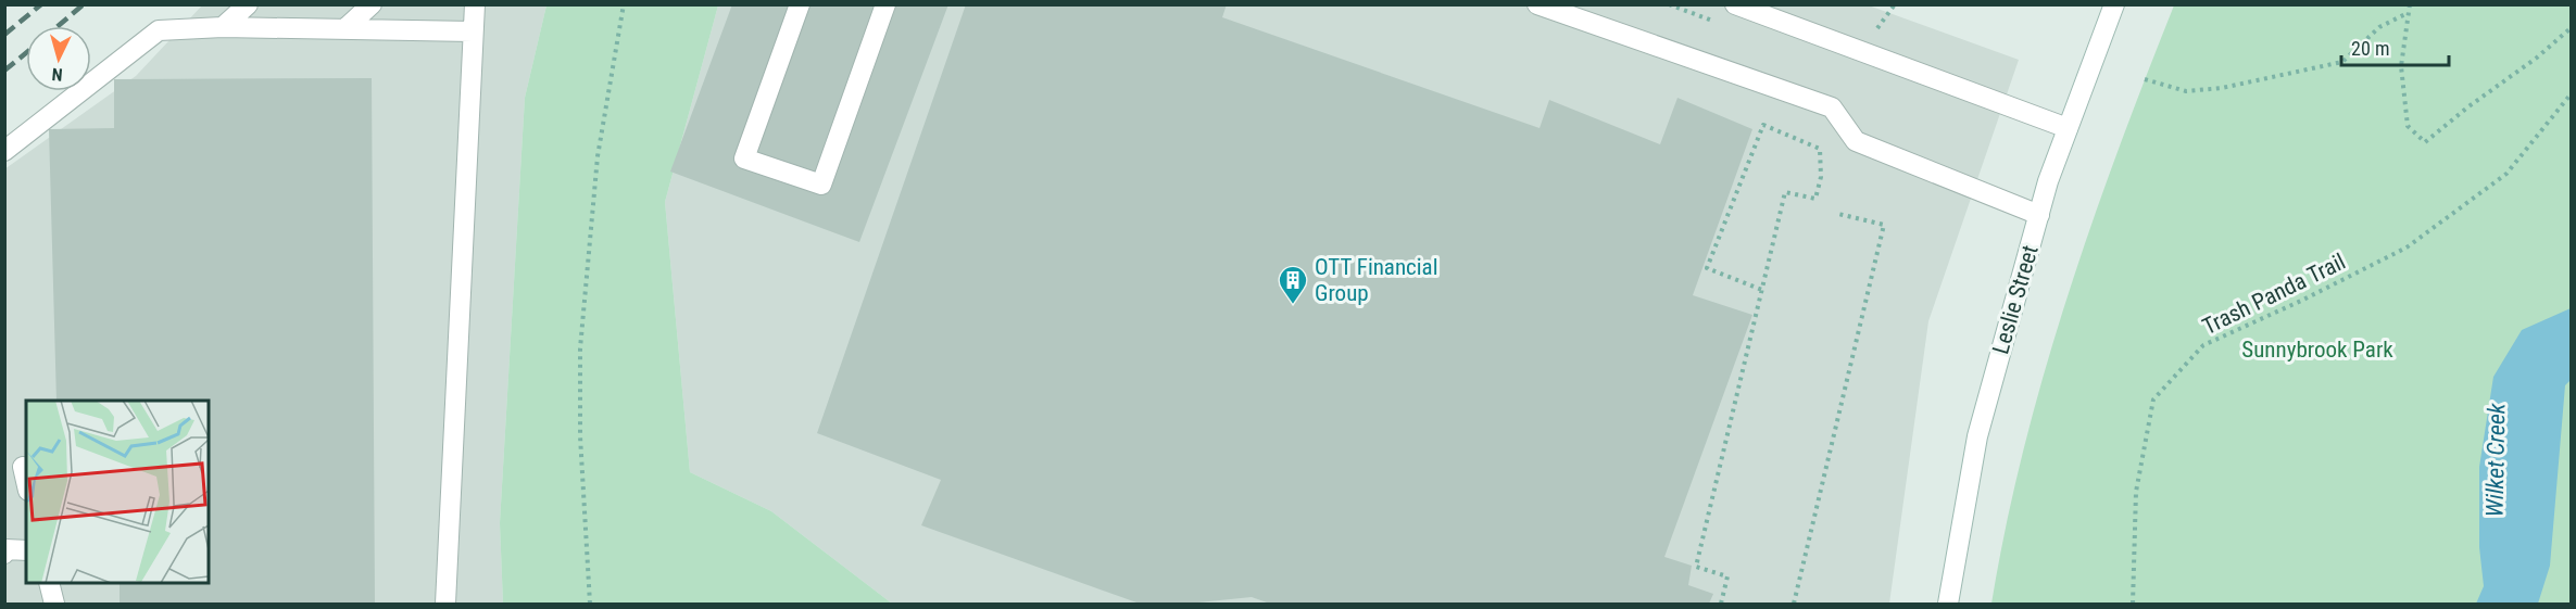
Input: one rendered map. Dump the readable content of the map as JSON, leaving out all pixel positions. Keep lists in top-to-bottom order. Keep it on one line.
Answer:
{"streets":{"main road":["Leslie Street"],"path":["Trash Panda Trail"]},"water":["Wilket Creek"],"parks":["Sunnybrook Park"],"places":{"building":["OTT Financial Group"]},"scale_bar":"20 m","north":"bottom"}
